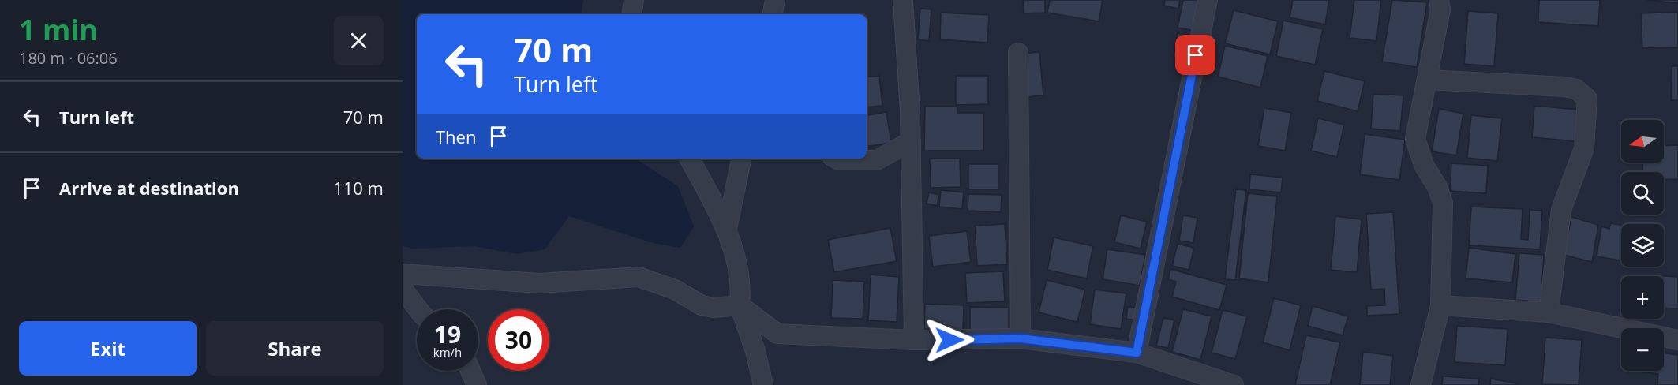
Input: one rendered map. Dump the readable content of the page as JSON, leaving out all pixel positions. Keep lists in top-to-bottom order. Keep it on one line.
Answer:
{"north":"left","page":{"heading":["1 min","180 m · 06:06"],"turn":["70 m","Turn left"],"list":[{"name":"Turn left","value":"70 m"},{"name":"Arrive at destination","value":"110 m"}],"then":"Then","map_buttons":["+","−"],"speed":"19 km/h","limit":"30","buttons":["Exit","Share"]}}
